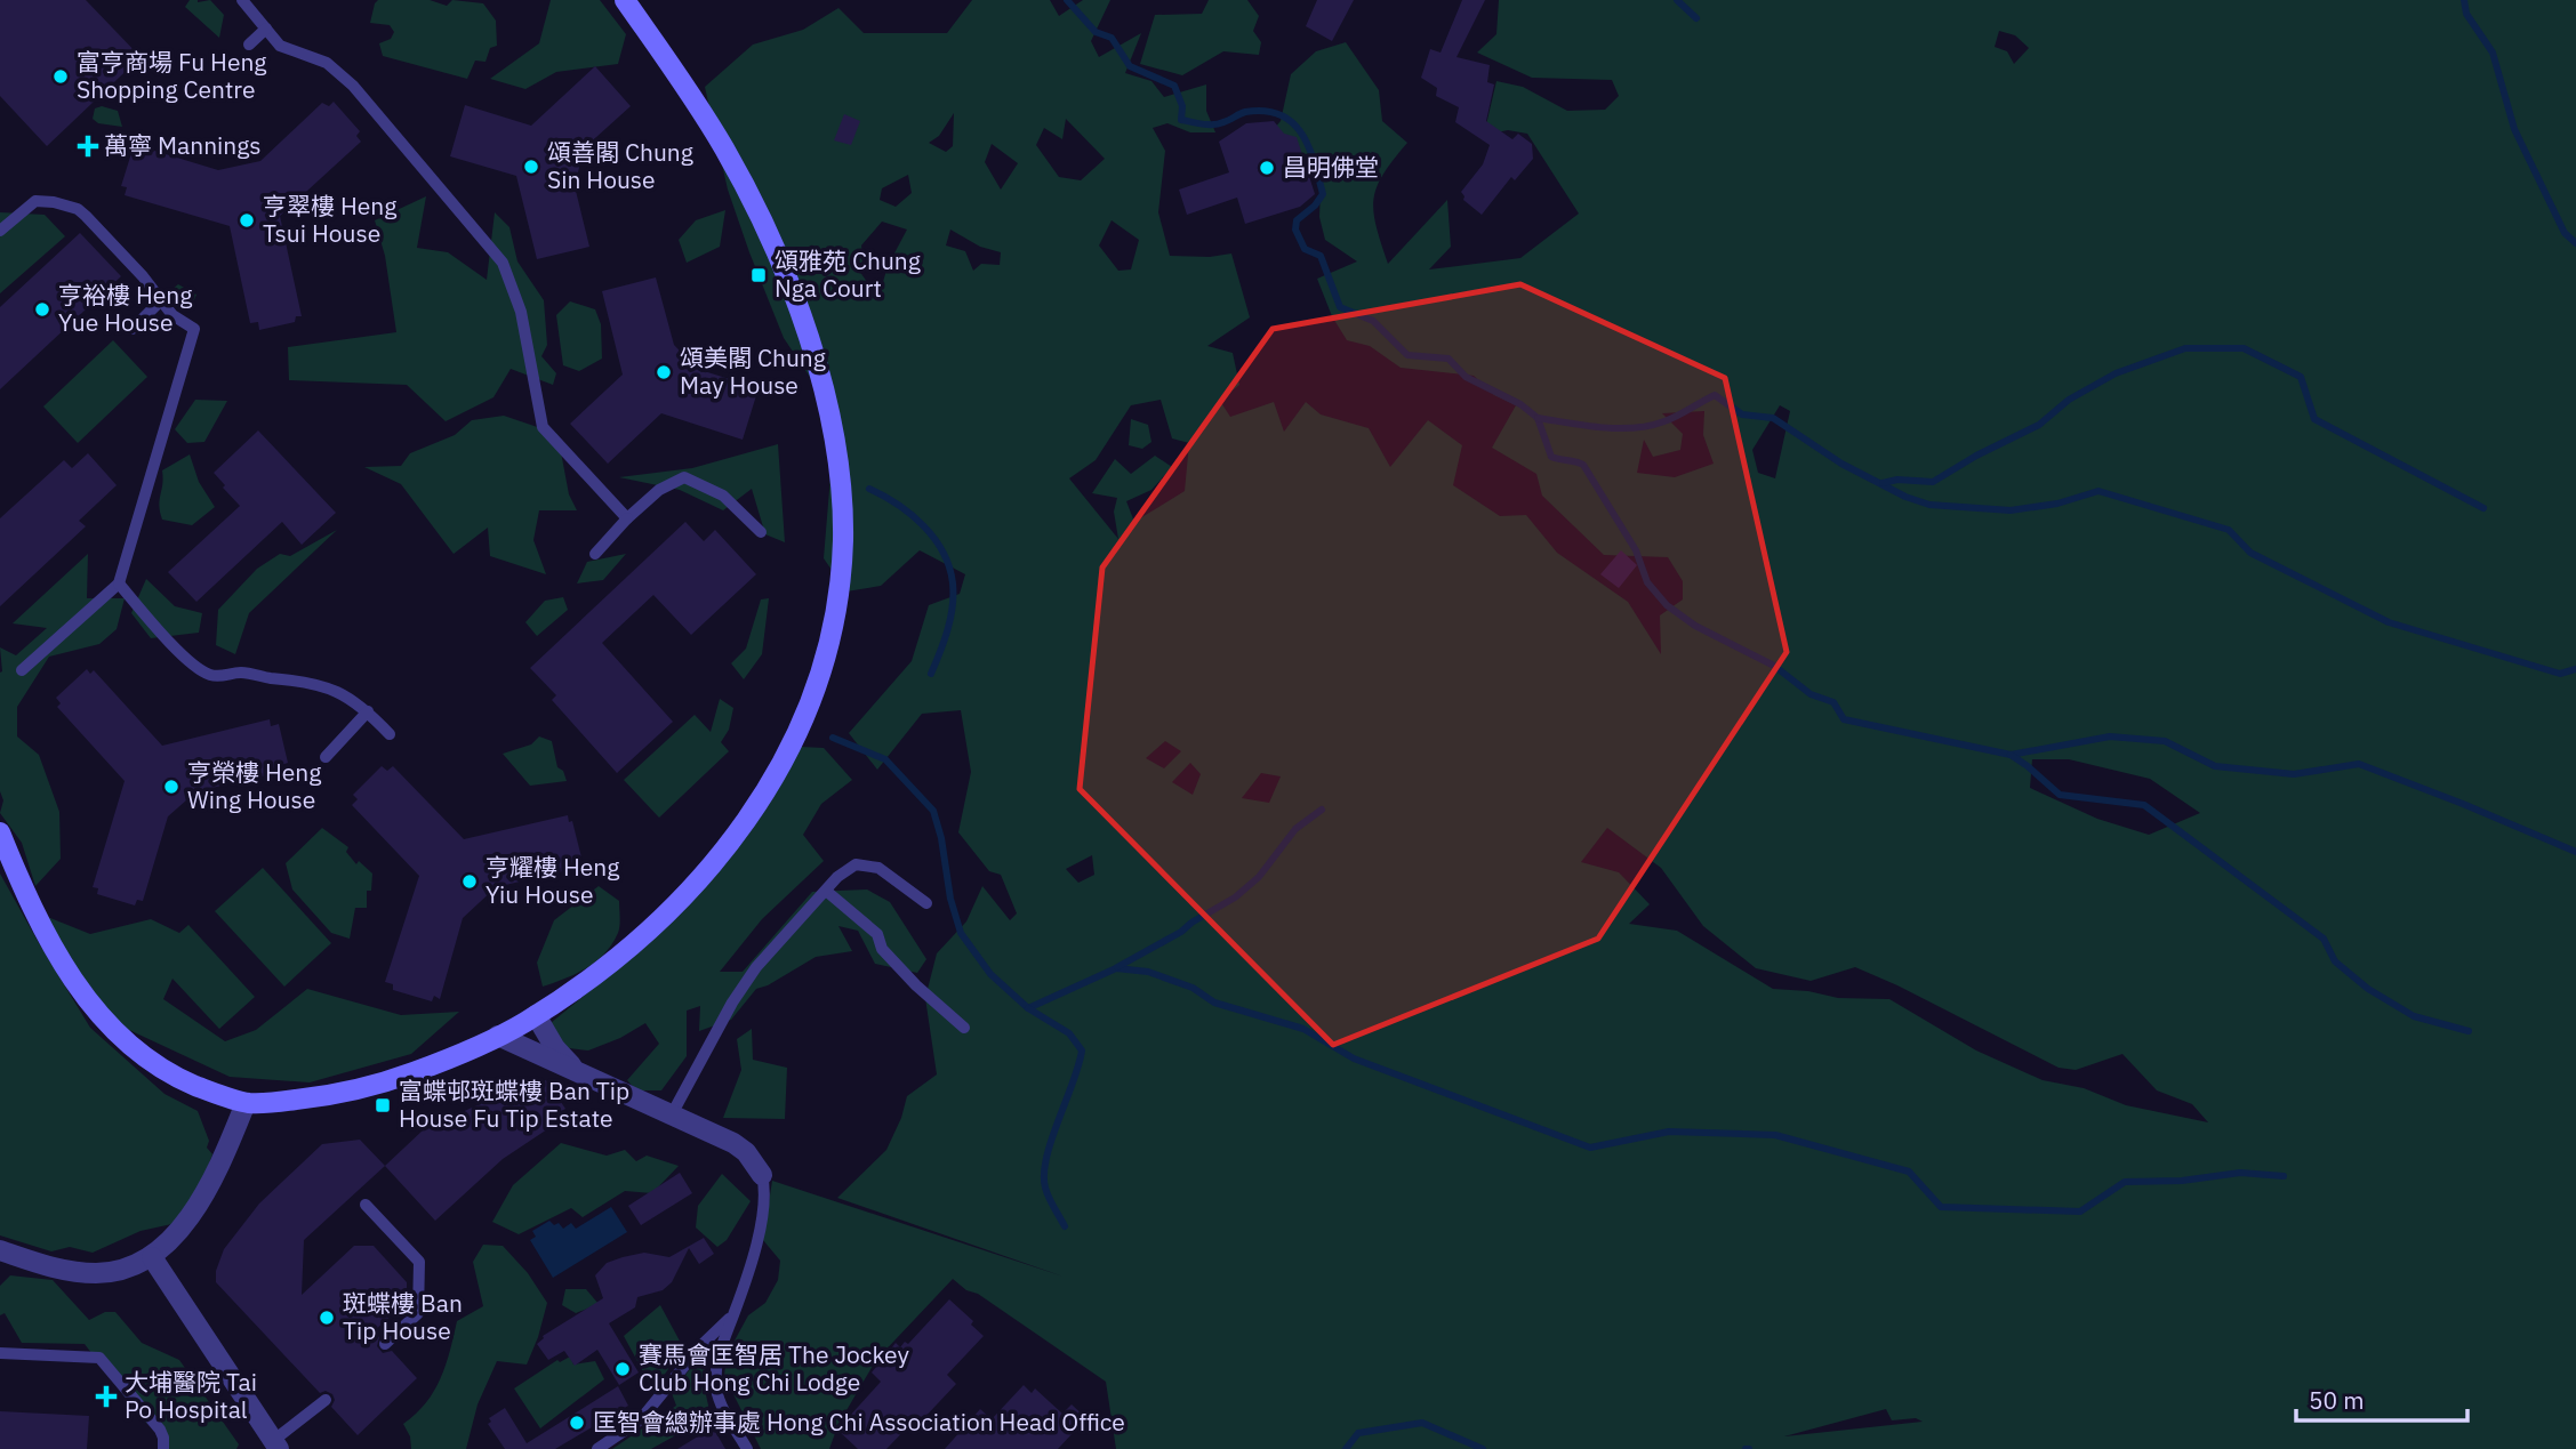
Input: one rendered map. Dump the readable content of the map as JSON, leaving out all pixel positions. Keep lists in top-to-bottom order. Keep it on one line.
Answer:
{"places":{"other":["富亨商場 Fu Heng Shopping Centre","頌善閣 Chung Sin House","昌明佛堂","亨翠樓 Heng Tsui House","亨裕樓 Heng Yue House","頌美閣 Chung May House","亨榮樓 Heng Wing House","亨耀樓 Heng Yiu House","斑蝶樓 Ban Tip House","賽馬會匡智居 The Jockey Club Hong Chi Lodge","匡智會總辦事處 Hong Chi Association Head Office"],"health":["萬寧 Mannings","大埔醫院 Tai Po Hospital"],"transit":["頌雅苑 Chung Nga Court","富蝶邨斑蝶樓 Ban Tip House Fu Tip Estate"]},"scale_bar":"50 m"}
